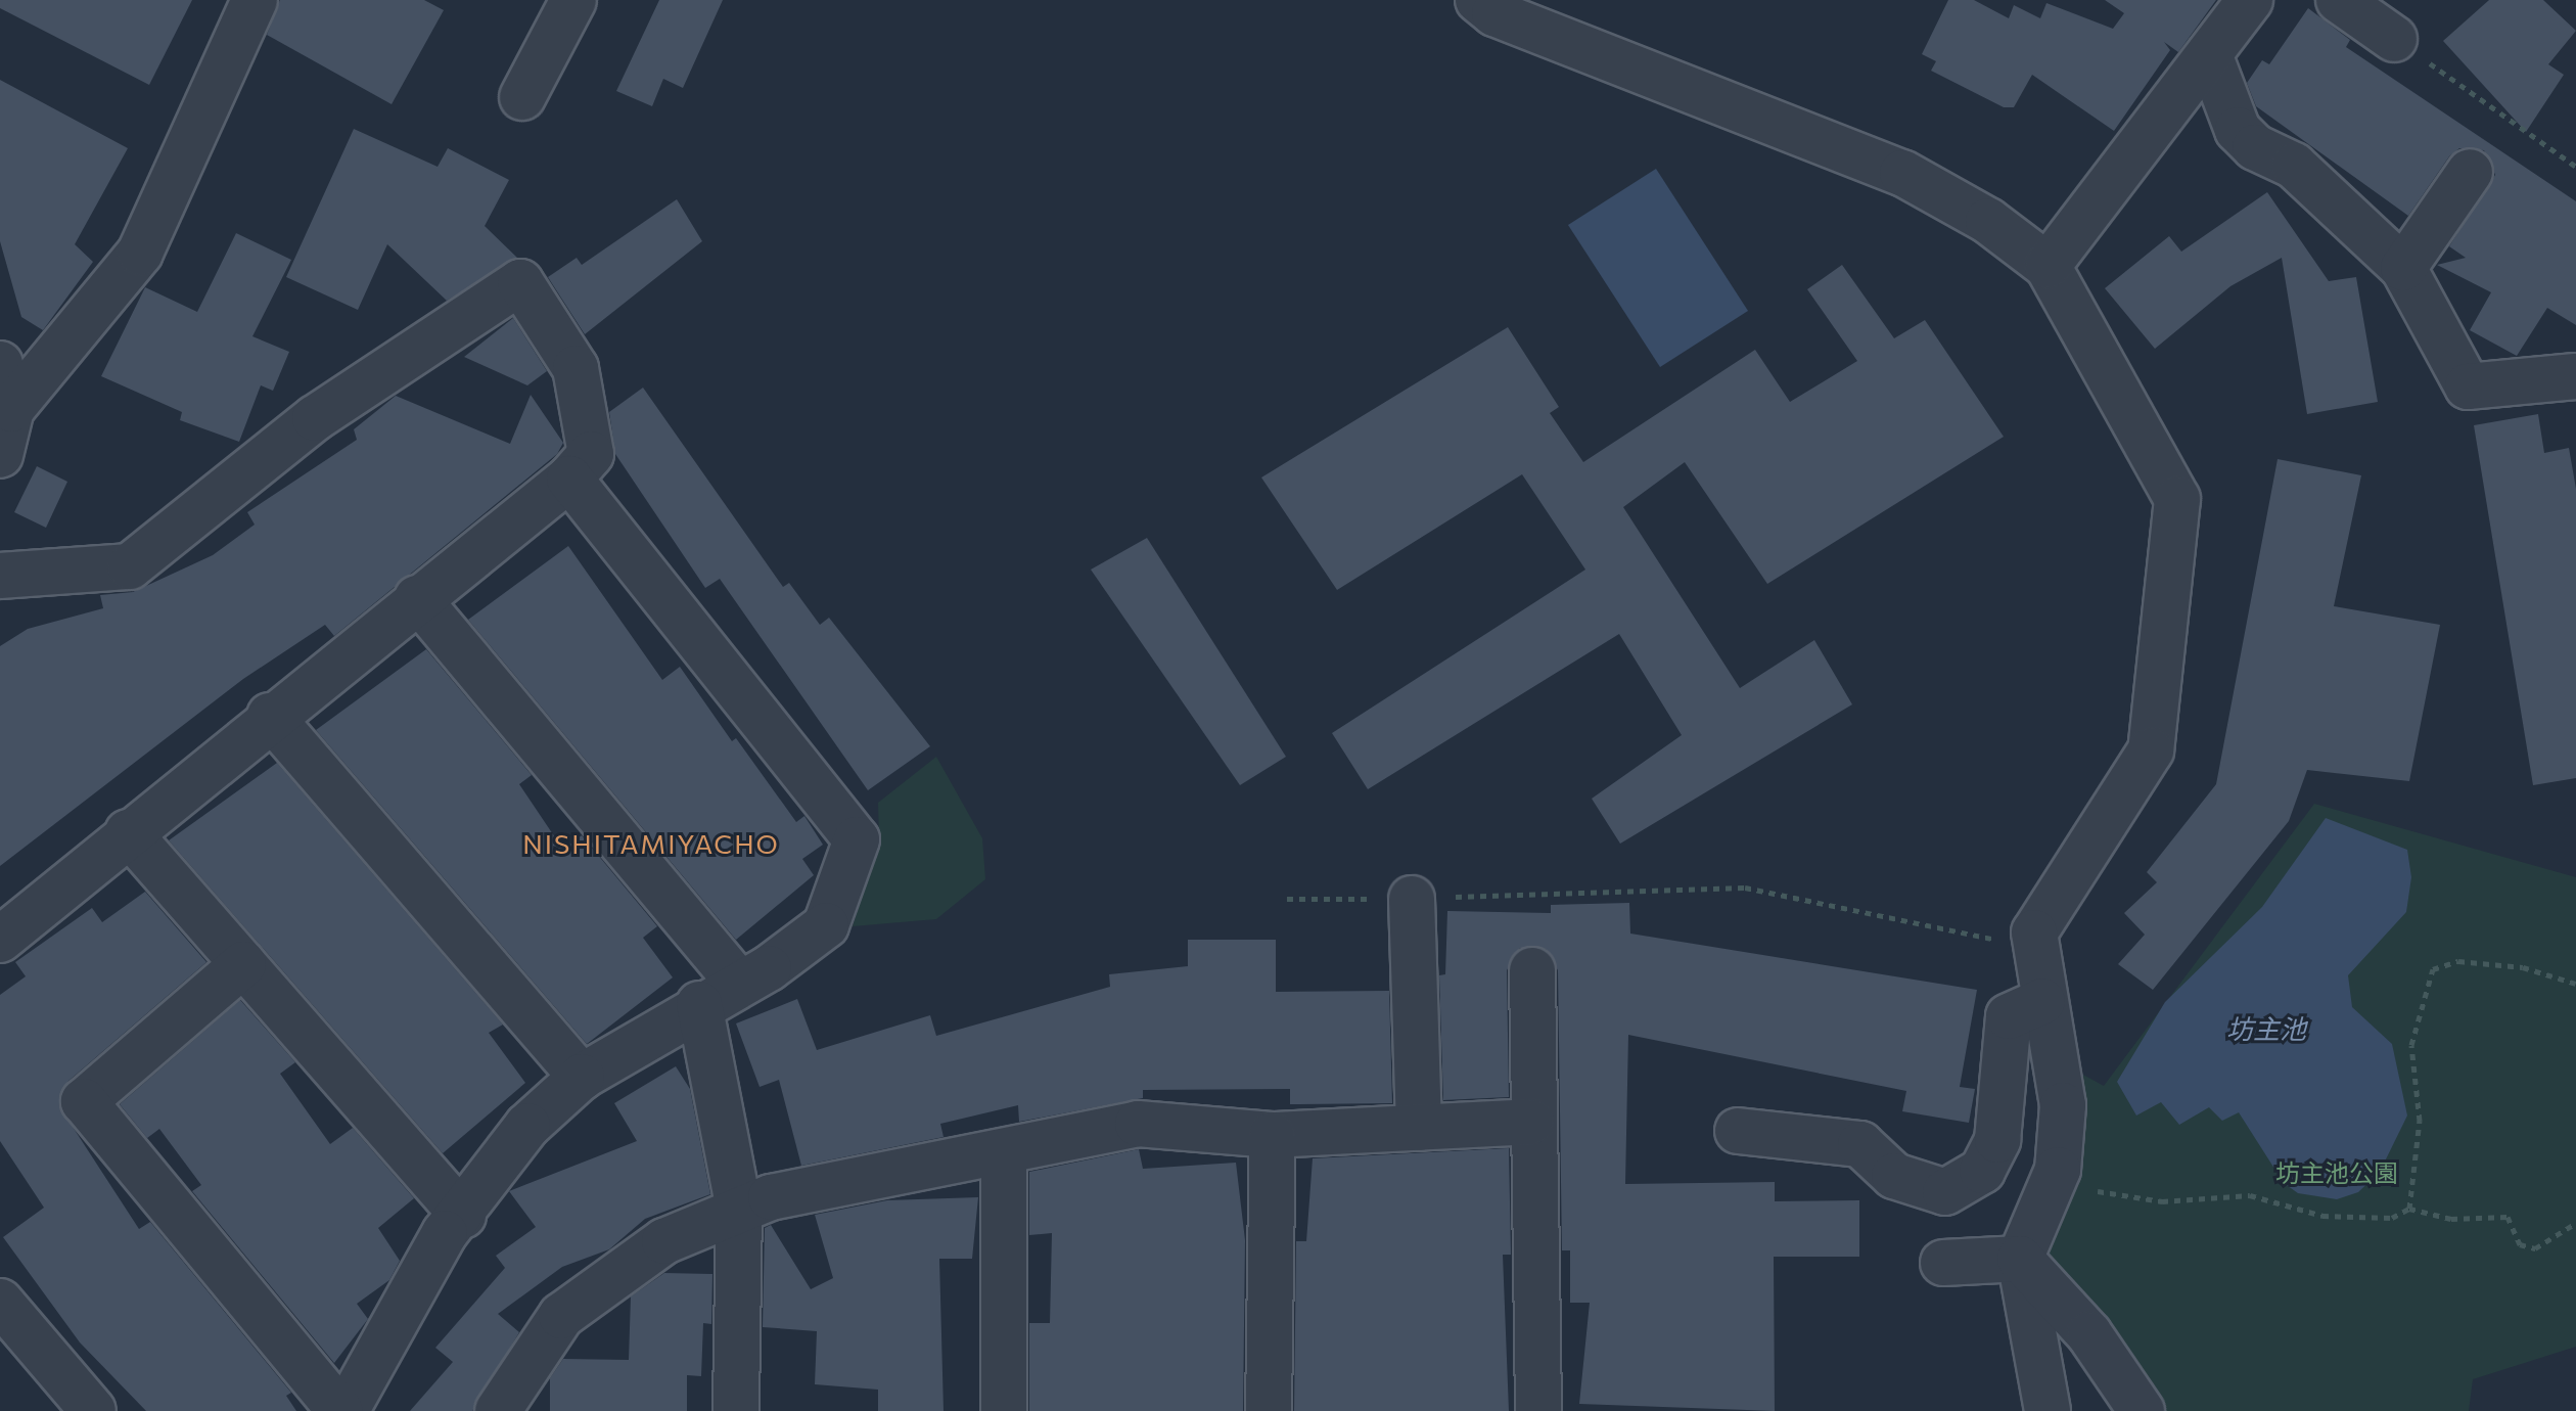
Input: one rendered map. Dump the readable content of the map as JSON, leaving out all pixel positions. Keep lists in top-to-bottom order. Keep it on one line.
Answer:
{"districts":["NISHITAMIYACHO"],"water":["坊主池"],"parks":["坊主池公園"]}
